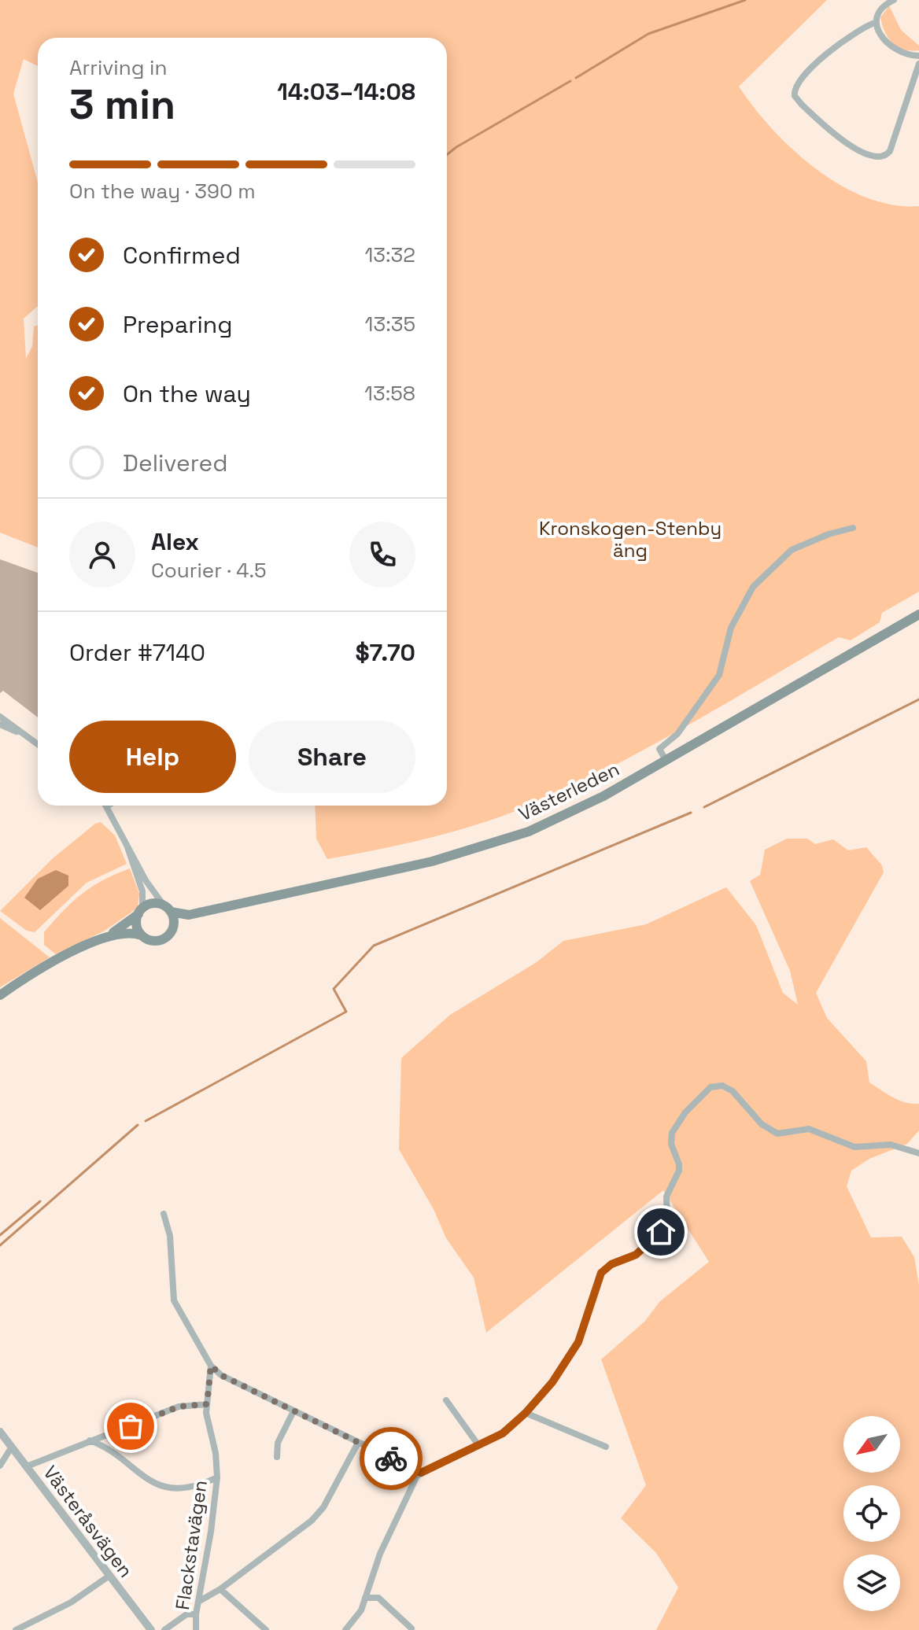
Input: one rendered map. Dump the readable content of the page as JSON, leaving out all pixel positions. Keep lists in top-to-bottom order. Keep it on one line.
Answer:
{"streets":{"main road":["Västerleden"],"street":["Västeråsvägen","Flackstavägen"]},"parks":["Kronskogen-Stenby äng"],"north":"bottom left","page":{"heading":["3 min","Arriving in","14:03–14:08"],"panel":["Alex","Courier · 4.5","Order #7140","$7.70"],"bar":"On the way · 390 m","list":[["Confirmed","13:32"],["Preparing","13:35"],["On the way","13:58"],"Delivered"],"buttons":["Help","Share"]}}
